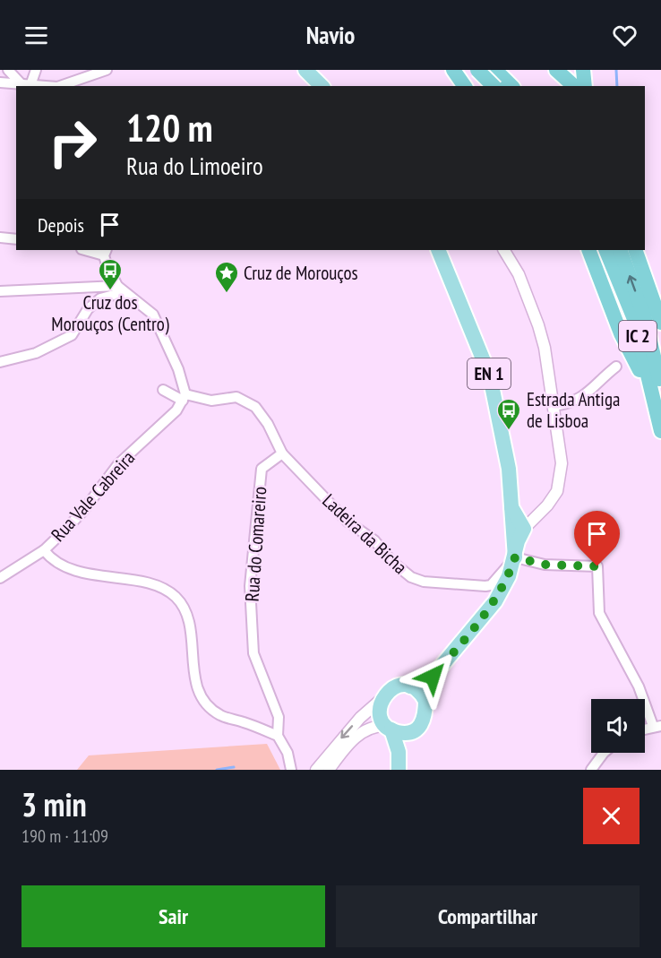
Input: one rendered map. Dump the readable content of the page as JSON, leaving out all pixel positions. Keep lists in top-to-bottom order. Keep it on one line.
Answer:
{"streets":{"highway":["IC 2"],"main road":["EN 1"],"street":["Rua Vale Cabreira","Ladeira da Bicha","Rua do Comareiro"]},"crossings":[["EN 1","Ladeira da Bicha"],["Ladeira da Bicha","Rua do Comareiro"]],"places":{"bus stop":["Cruz dos Morouços (Centro)","Estrada Antiga de Lisboa"],"place":["Cruz de Morouços"]},"page":{"header":"Navio","turn":["120 m","Rua do Limoeiro"],"then":"Depois","heading":["3 min","190 m · 11:09"],"buttons":["Sair","Compartilhar"]}}
